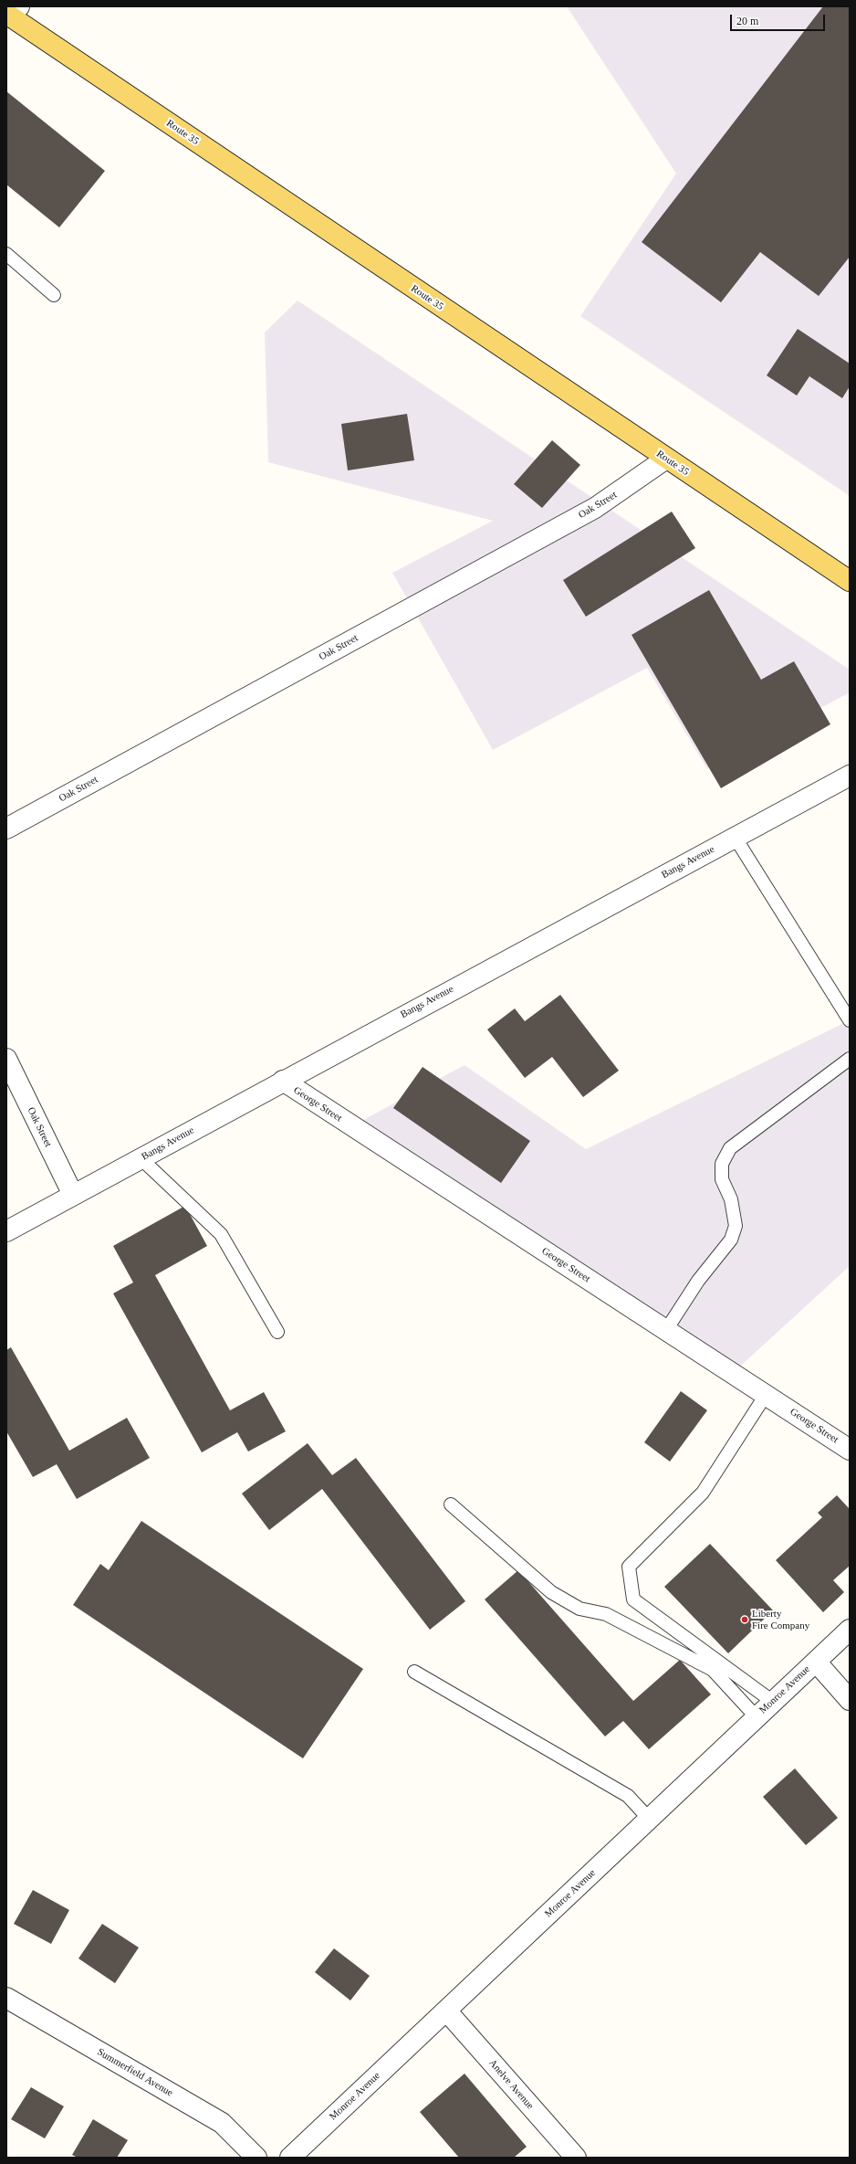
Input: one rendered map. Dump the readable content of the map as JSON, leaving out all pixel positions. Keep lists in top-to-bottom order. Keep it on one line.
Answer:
{"streets":{"main road":["Route 35"],"street":["Oak Street","Bangs Avenue","George Street","Monroe Avenue","Summerfield Avenue","Anelve Avenue"]},"crossings":[["Route 35","Oak Street"],["Oak Street","Bangs Avenue"],["Bangs Avenue","George Street"],["Monroe Avenue","Anelve Avenue"]],"places":["Liberty Fire Company"],"scale_bar":"20 m"}
